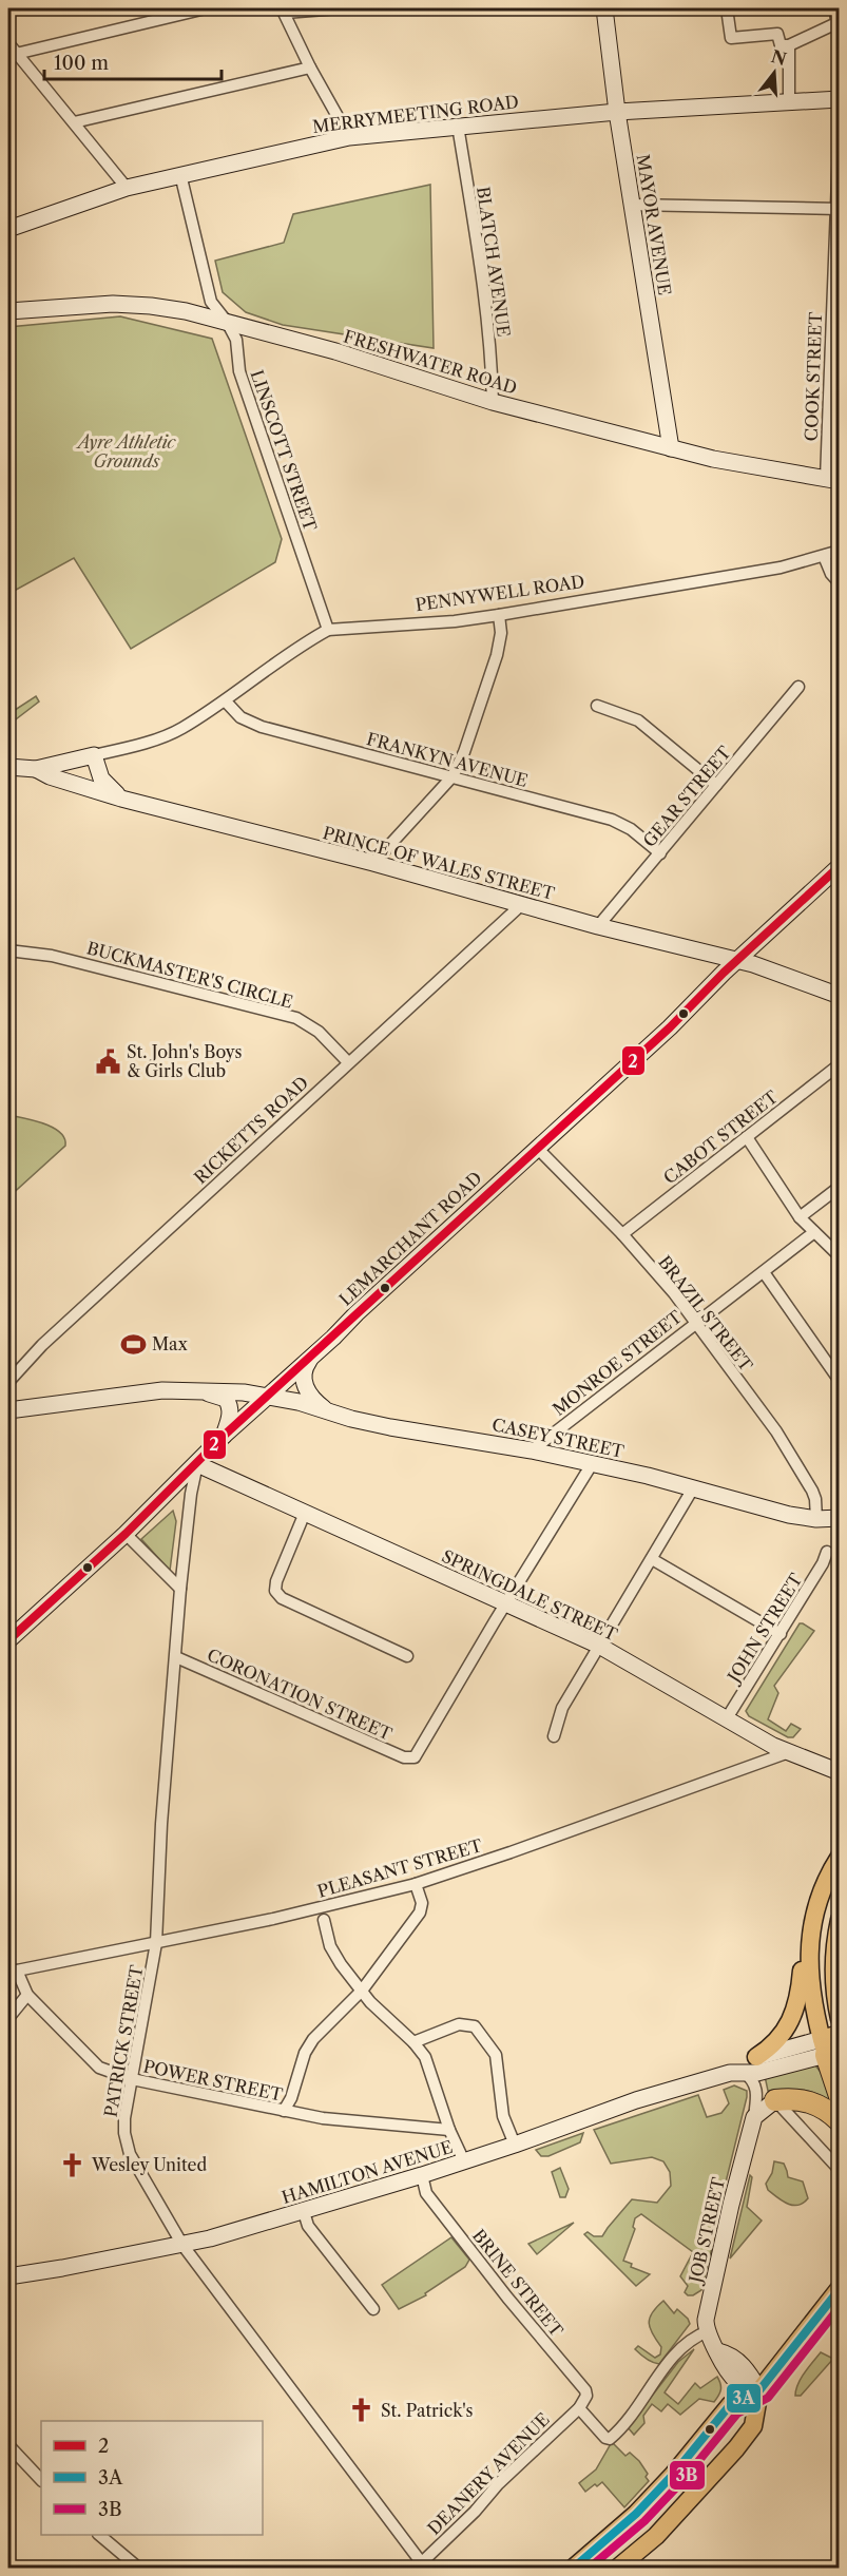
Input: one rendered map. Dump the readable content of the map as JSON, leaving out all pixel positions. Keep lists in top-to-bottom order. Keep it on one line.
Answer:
{"streets":{"street":["MERRYMEETING ROAD","MAYOR AVENUE","BLATCH AVENUE","FRESHWATER ROAD","COOK STREET","LINSCOTT STREET","PENNYWELL ROAD","FRANKYN AVENUE","GEAR STREET","PRINCE OF WALES STREET","BUCKMASTER'S CIRCLE","RICKETTS ROAD","CABOT STREET","LEMARCHANT ROAD","BRAZIL STREET","MONROE STREET","CASEY STREET","SPRINGDALE STREET","JOHN STREET","CORONATION STREET","PLEASANT STREET","PATRICK STREET","POWER STREET","HAMILTON AVENUE","JOB STREET","BRINE STREET","DEANERY AVENUE"]},"crossings":[["MERRYMEETING ROAD","MAYOR AVENUE"],["MERRYMEETING ROAD","BLATCH AVENUE"],["MERRYMEETING ROAD","LINSCOTT STREET"],["MAYOR AVENUE","FRESHWATER ROAD"],["BLATCH AVENUE","FRESHWATER ROAD"],["FRESHWATER ROAD","COOK STREET"],["FRESHWATER ROAD","LINSCOTT STREET"],["LINSCOTT STREET","PENNYWELL ROAD"],["PENNYWELL ROAD","FRANKYN AVENUE"],["PENNYWELL ROAD","PRINCE OF WALES STREET"],["FRANKYN AVENUE","GEAR STREET"],["GEAR STREET","PRINCE OF WALES STREET"],["PRINCE OF WALES STREET","RICKETTS ROAD"],["PRINCE OF WALES STREET","LEMARCHANT ROAD"],["BUCKMASTER'S CIRCLE","RICKETTS ROAD"],["CABOT STREET","BRAZIL STREET"],["LEMARCHANT ROAD","BRAZIL STREET"],["LEMARCHANT ROAD","CASEY STREET"],["LEMARCHANT ROAD","SPRINGDALE STREET"],["LEMARCHANT ROAD","PATRICK STREET"],["BRAZIL STREET","MONROE STREET"],["BRAZIL STREET","CASEY STREET"],["MONROE STREET","CASEY STREET"],["SPRINGDALE STREET","JOHN STREET"],["SPRINGDALE STREET","CORONATION STREET"],["SPRINGDALE STREET","PLEASANT STREET"],["SPRINGDALE STREET","PATRICK STREET"],["CORONATION STREET","PATRICK STREET"],["PLEASANT STREET","PATRICK STREET"],["PLEASANT STREET","POWER STREET"],["PATRICK STREET","POWER STREET"],["PATRICK STREET","HAMILTON AVENUE"],["PATRICK STREET","DEANERY AVENUE"],["HAMILTON AVENUE","JOB STREET"],["HAMILTON AVENUE","BRINE STREET"],["BRINE STREET","DEANERY AVENUE"]],"parks":["Ayre Athletic Grounds"],"places":{"public building":["St. John's Boys & Girls Club"],"sports":["Max"],"church":["Wesley United","St. Patrick's"]},"lines":["transit line 2","transit line 3A","transit line 3B"],"legend":["2","3A","3B"],"scale_bar":"100 m","north":"top"}
